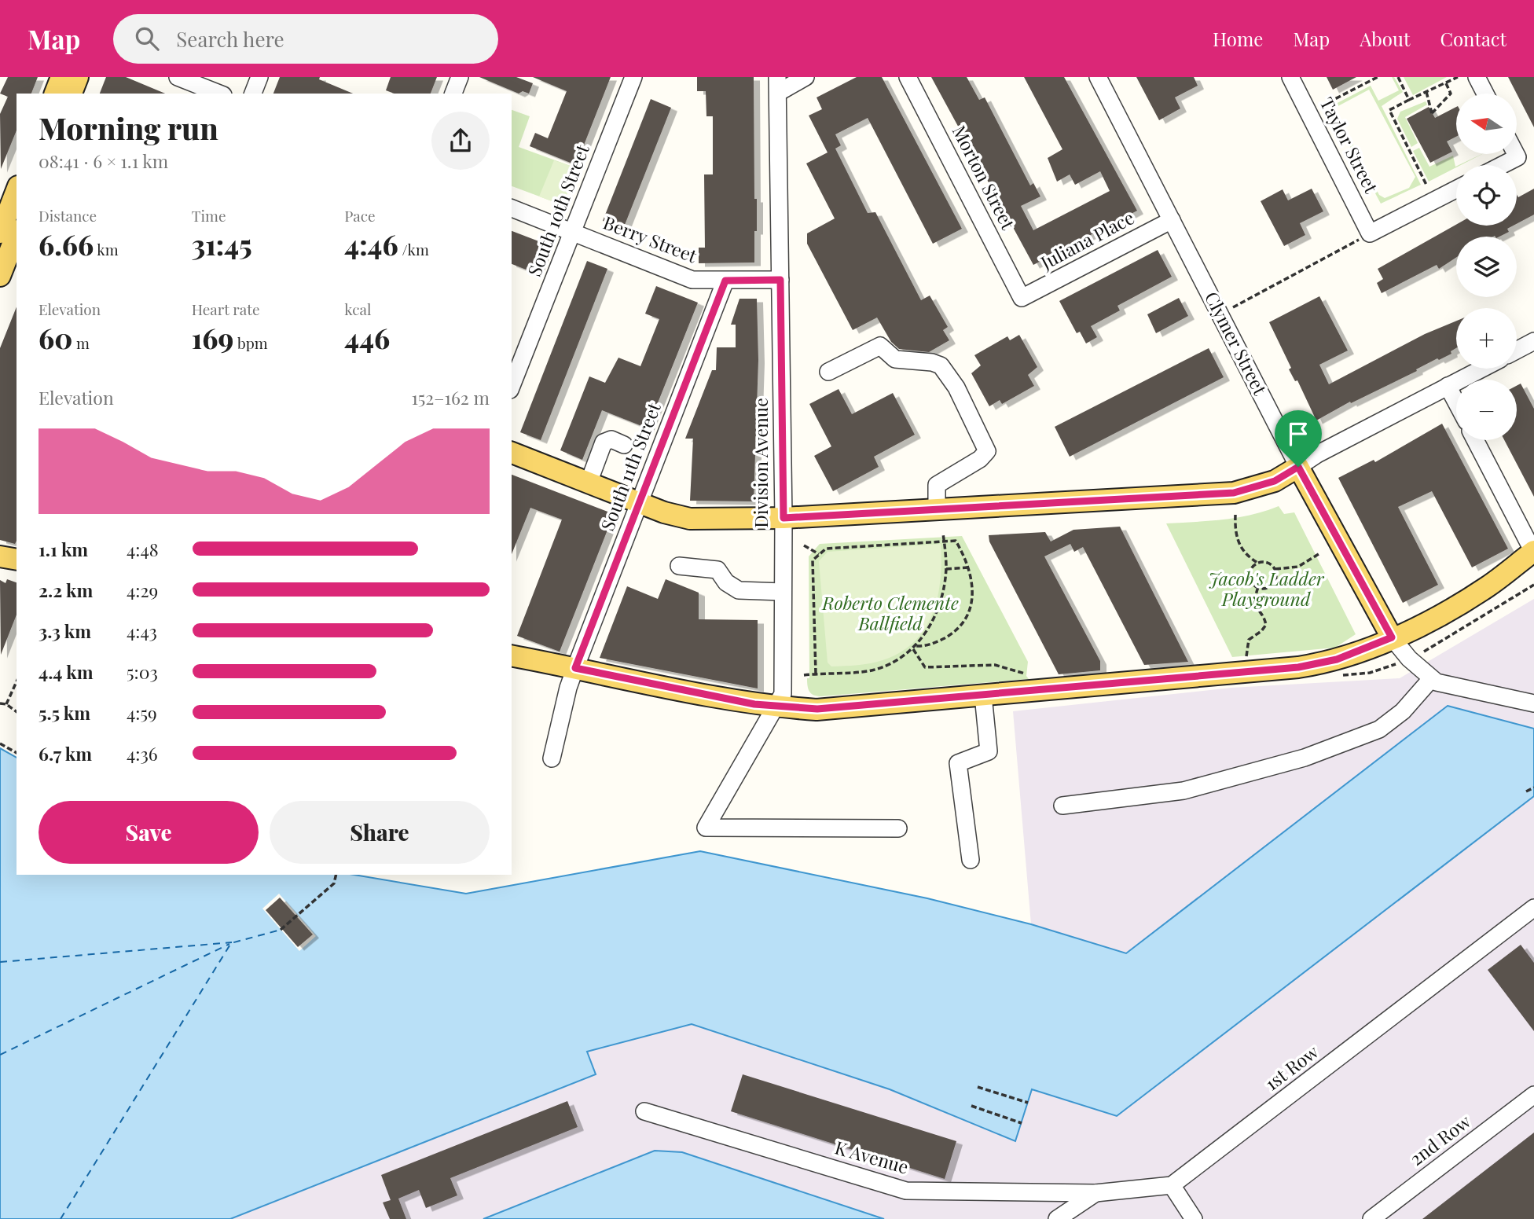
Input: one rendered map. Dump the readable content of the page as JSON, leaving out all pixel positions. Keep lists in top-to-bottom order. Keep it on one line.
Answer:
{"streets":{"main road":["Clymer Street"],"street":["Taylor Street","Morton Street","South 10th Street","Berry Street","Juliana Place","Division Avenue","South 11th Street","1st Row","2nd Row","K Avenue"]},"crossings":[["Morton Street","Juliana Place"],["South 10th Street","Berry Street"],["Berry Street","Division Avenue"],["Berry Street","South 11th Street"],["Juliana Place","Clymer Street"]],"parks":["Jacob's Ladder Playground","Roberto Clemente Ballfield"],"north":"left","page":{"header":"Map","search":"Search here","nav":["Home","Map","About","Contact"],"map_buttons":["+","−"],"heading":["Morning run","08:41 · 6 × 1.1 km"],"stats":[["Distance","6.66 km"],["Time","31:45"],["Pace","4:46 /km"],["Elevation","60 m"],["Heart rate","169 bpm"],["kcal","446"]],"chart":["Elevation","152–162 m"],"list":[{"name":"1.1 km","note":"4:48"},{"name":"2.2 km","note":"4:29"},{"name":"3.3 km","note":"4:43"},{"name":"4.4 km","note":"5:03"},{"name":"5.5 km","note":"4:59"},{"name":"6.7 km","note":"4:36"}],"buttons":["Save","Share"]}}
